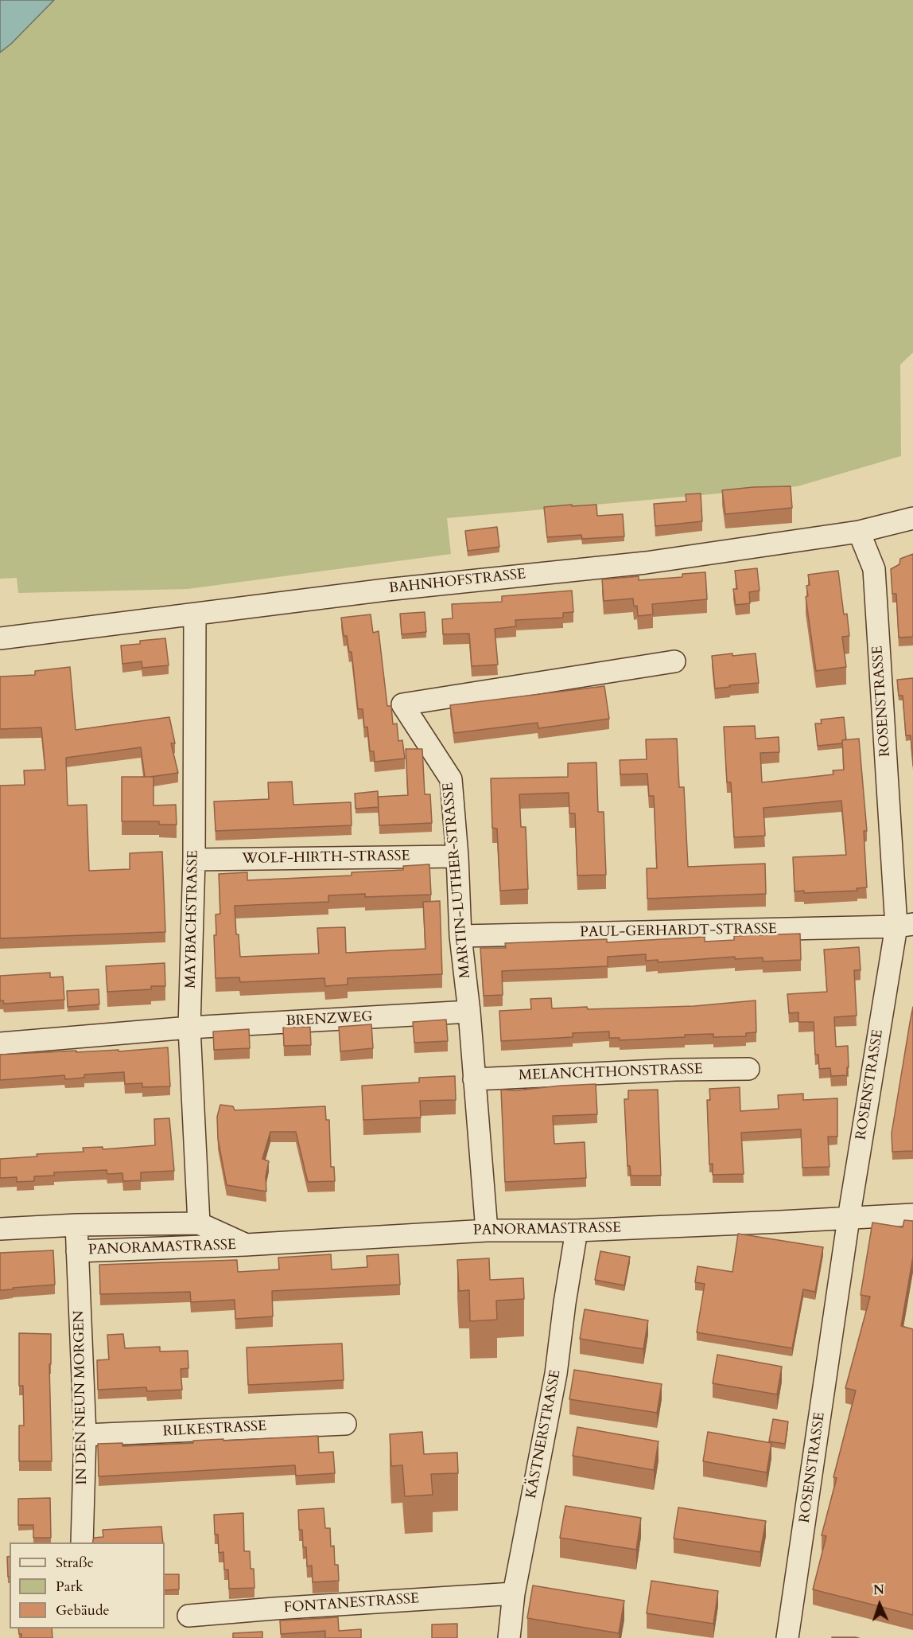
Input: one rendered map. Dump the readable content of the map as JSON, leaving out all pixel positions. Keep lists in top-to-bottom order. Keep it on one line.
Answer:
{"streets":{"street":["BAHNHOFSTRASSE","ROSENSTRASSE","WOLF-HIRTH-STRASSE","MARTIN-LUTHER-STRASSE","MAYBACHSTRASSE","PAUL-GERHARDT-STRASSE","BRENZWEG","MELANCHTHONSTRASSE","PANORAMASTRASSE","IN DEN NEUN MORGEN","RILKESTRASSE","KÄSTNERSTRASSE","FONTANESTRASSE"]},"crossings":[["BAHNHOFSTRASSE","ROSENSTRASSE"],["BAHNHOFSTRASSE","MAYBACHSTRASSE"],["ROSENSTRASSE","PAUL-GERHARDT-STRASSE"],["ROSENSTRASSE","PANORAMASTRASSE"],["WOLF-HIRTH-STRASSE","MARTIN-LUTHER-STRASSE"],["WOLF-HIRTH-STRASSE","MAYBACHSTRASSE"],["MARTIN-LUTHER-STRASSE","PAUL-GERHARDT-STRASSE"],["MARTIN-LUTHER-STRASSE","BRENZWEG"],["MARTIN-LUTHER-STRASSE","MELANCHTHONSTRASSE"],["MARTIN-LUTHER-STRASSE","PANORAMASTRASSE"],["MAYBACHSTRASSE","BRENZWEG"],["MAYBACHSTRASSE","PANORAMASTRASSE"],["PANORAMASTRASSE","IN DEN NEUN MORGEN"],["PANORAMASTRASSE","KÄSTNERSTRASSE"],["IN DEN NEUN MORGEN","RILKESTRASSE"],["KÄSTNERSTRASSE","FONTANESTRASSE"]],"legend":["Straße","Park","Gebäude"],"north":"top"}
